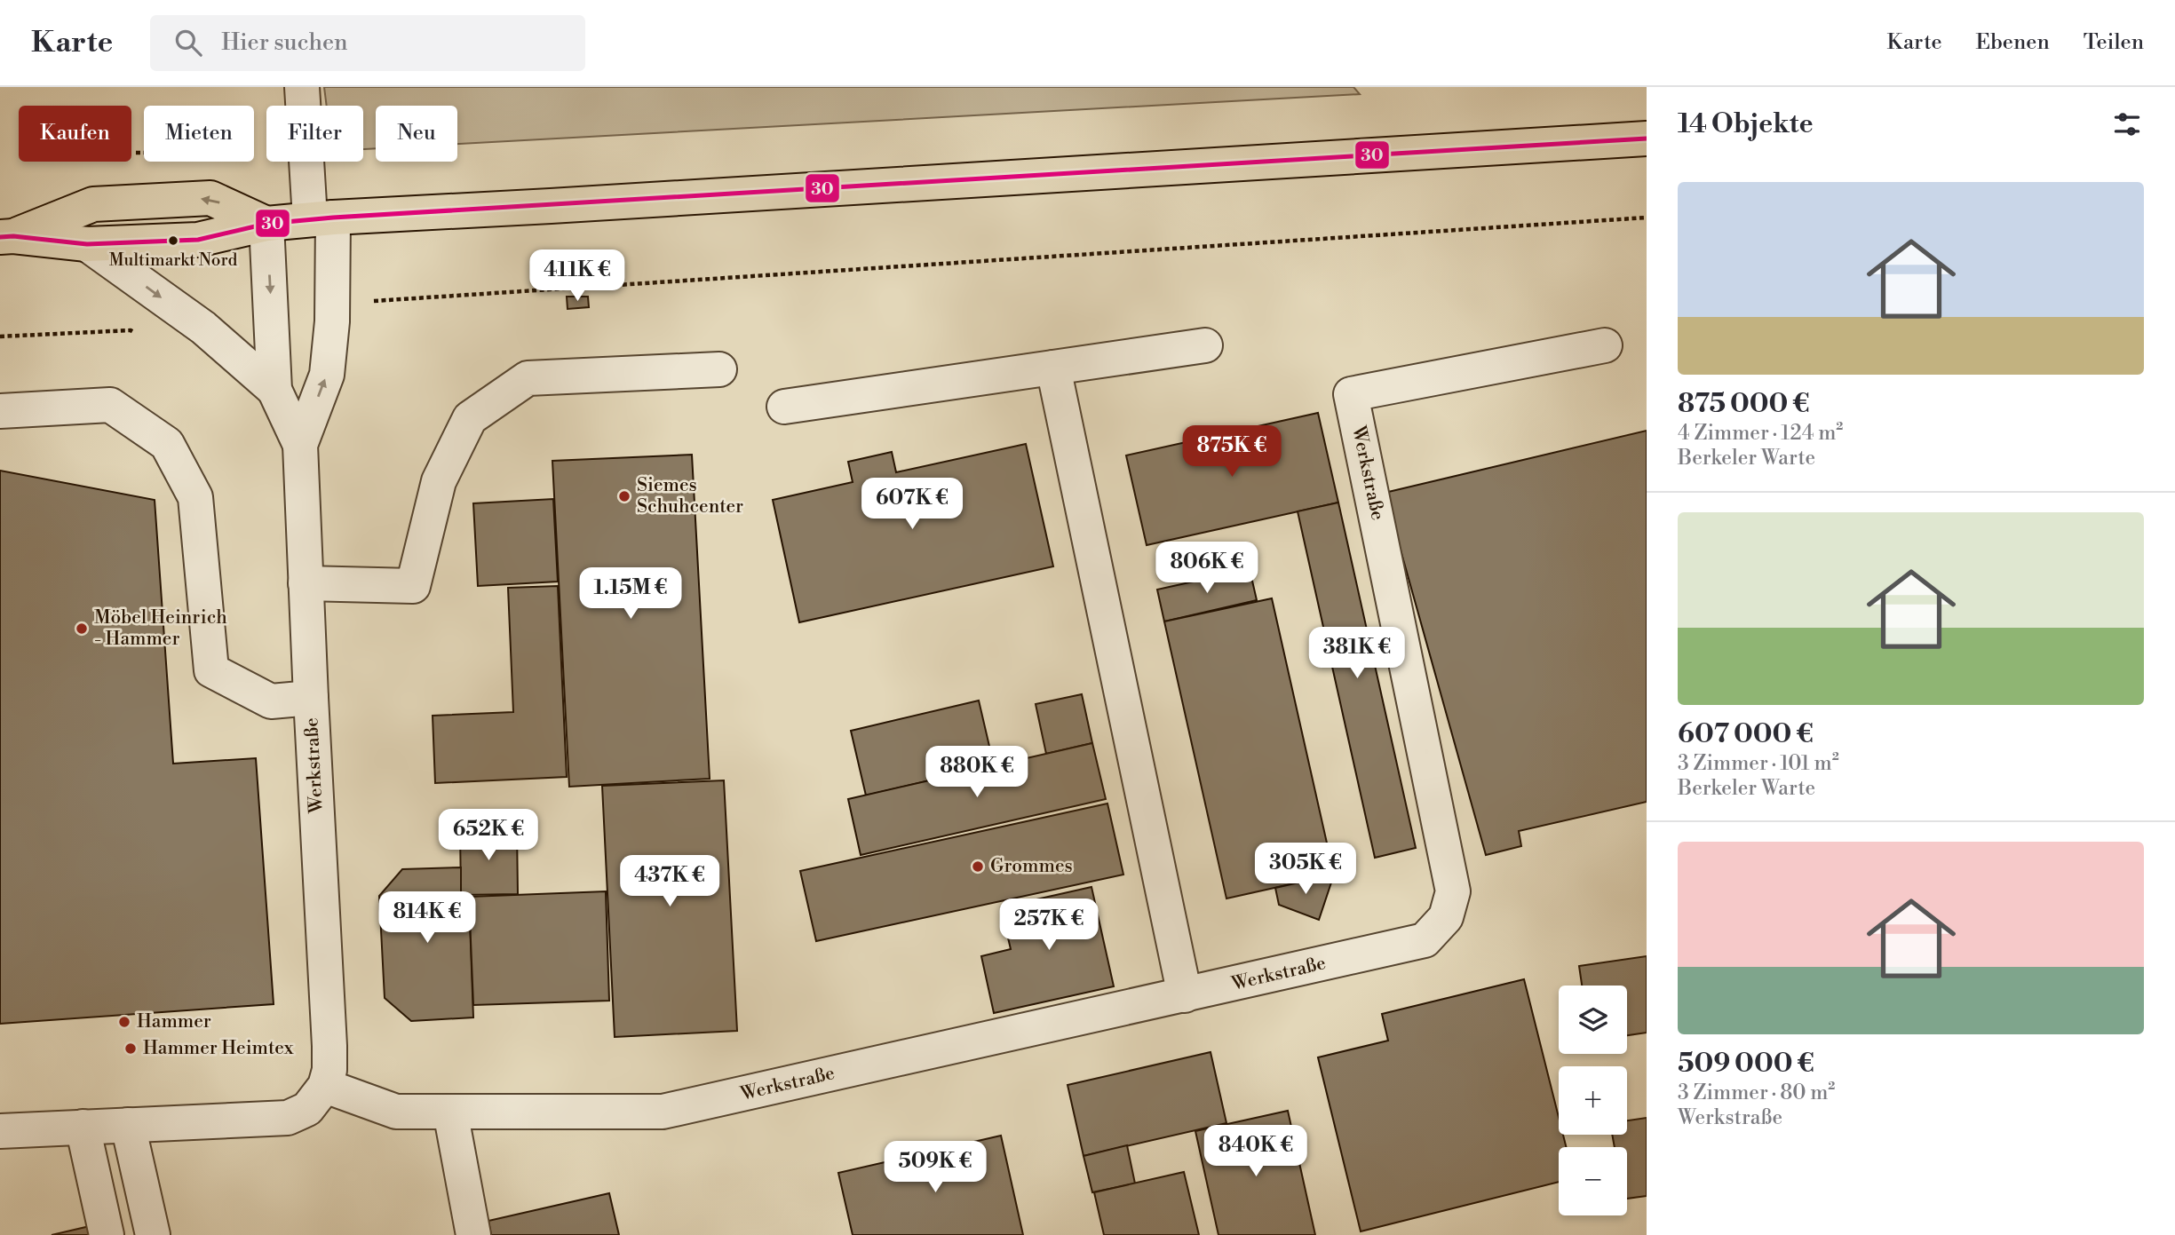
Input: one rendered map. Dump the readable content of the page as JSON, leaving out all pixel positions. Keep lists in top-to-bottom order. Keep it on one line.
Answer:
{"streets":{"street":["Werkstraße"]},"places":["Multimarkt Nord","Siemes Schuhcenter","Möbel Heinrich - Hammer","Grommes","Hammer","Hammer Heimtex"],"lines":["transit line 30"],"page":{"header":"Karte","search":"Hier suchen","nav":["Karte","Ebenen","Teilen"],"heading":"14 Objekte","chip":["Kaufen","Mieten","Filter","Neu"],"list":[{"name":"875 000 €","note":"4 Zimmer · 124 m² · Berkeler Warte"},{"name":"607 000 €","note":"3 Zimmer · 101 m² · Berkeler Warte"},{"name":"509 000 €","note":"3 Zimmer · 80 m² · Werkstraße"}],"price":["411K €","875K €","607K €","806K €","1.15M €","381K €","880K €","652K €","305K €","437K €","814K €","257K €","840K €","509K €"],"map_buttons":["+","−"]}}
